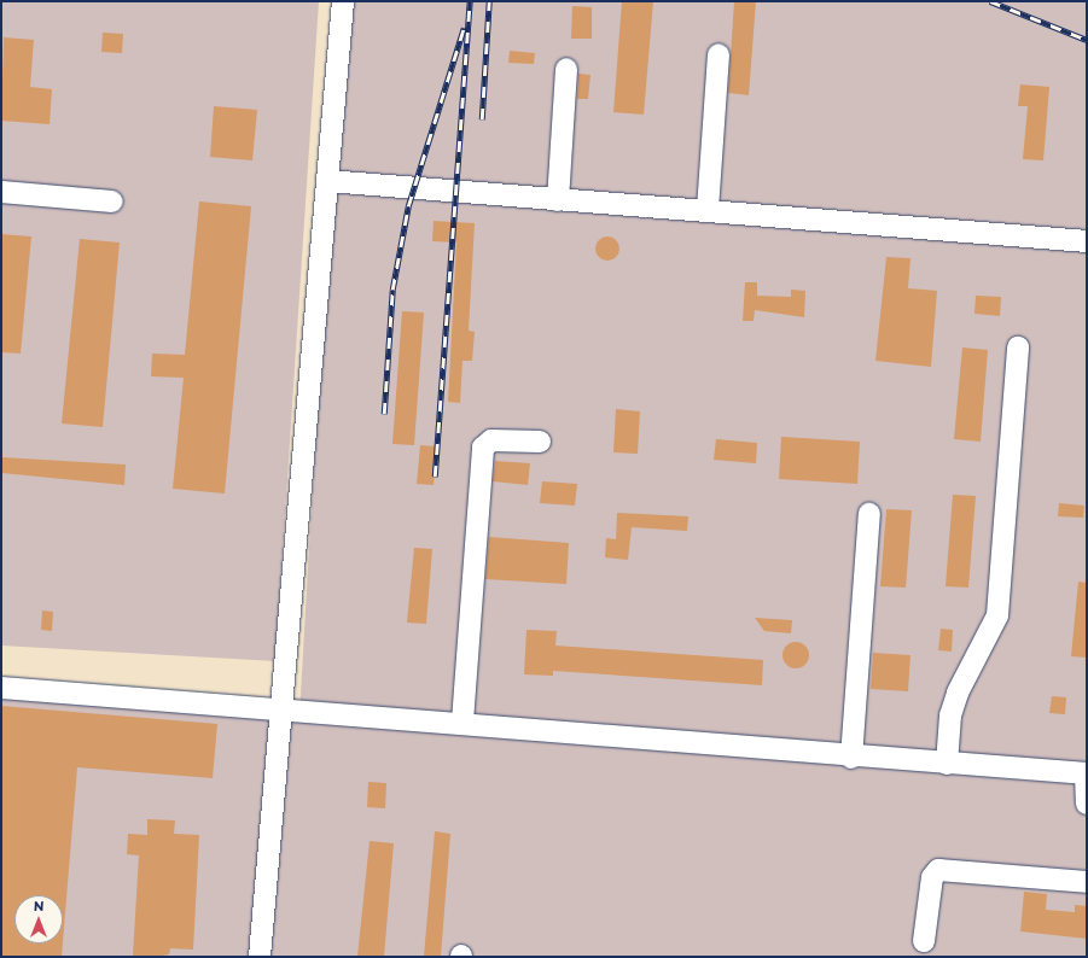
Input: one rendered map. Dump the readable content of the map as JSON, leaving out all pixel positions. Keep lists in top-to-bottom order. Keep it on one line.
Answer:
{"north":"top"}
